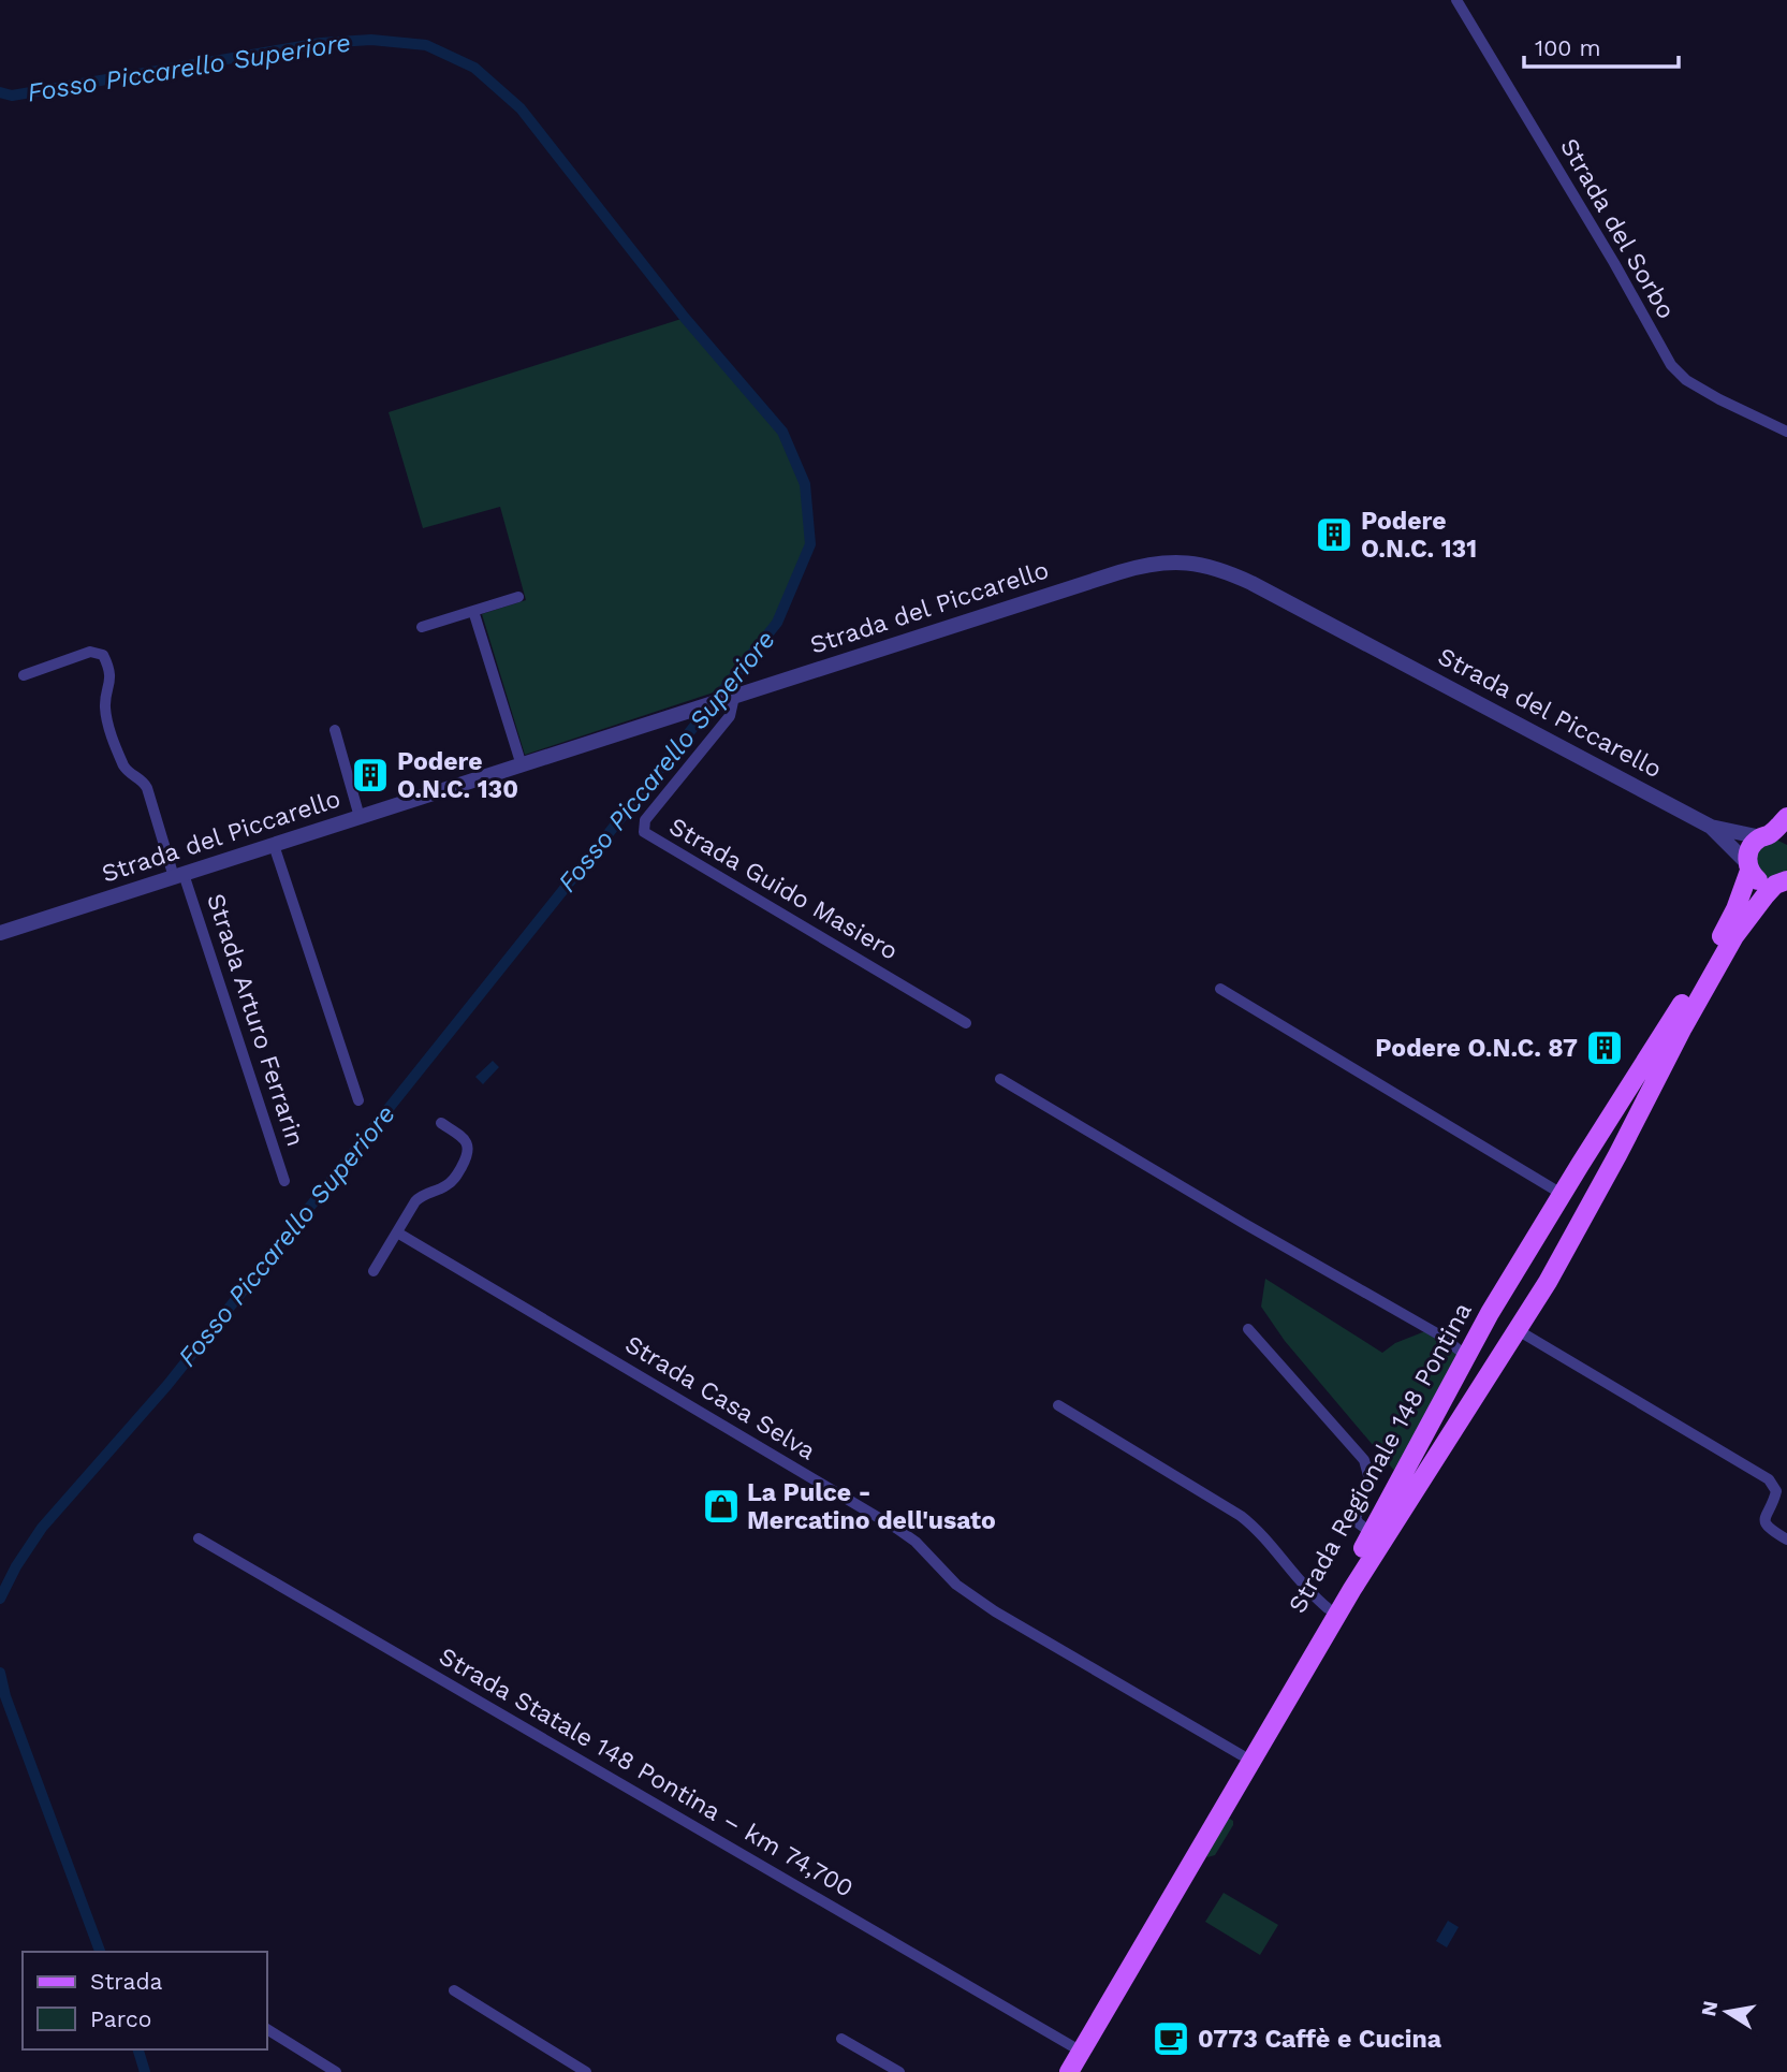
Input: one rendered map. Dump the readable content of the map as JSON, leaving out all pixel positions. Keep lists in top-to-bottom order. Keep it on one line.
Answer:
{"streets":{"main road":["Strada Regionale 148 Pontina"],"street":["Strada del Sorbo","Strada del Piccarello","Strada Guido Masiero","Strada Arturo Ferrarin","Strada Casa Selva","Strada Statale 148 Pontina – km 74,700"]},"crossings":[["Strada del Piccarello","Strada Guido Masiero"],["Strada del Piccarello","Strada Arturo Ferrarin"],["Strada del Piccarello","Strada Regionale 148 Pontina"],["Strada Casa Selva","Strada Regionale 148 Pontina"],["Strada Regionale 148 Pontina","Strada Statale 148 Pontina – km 74,700"]],"water":["Fosso Piccarello Superiore"],"places":{"building":["Podere O.N.C. 131","Podere O.N.C. 130","Podere O.N.C. 87"],"shop":["La Pulce - Mercatino dell'usato"],"cafe":["0773 Caffè e Cucina"]},"legend":["Strada","Parco"],"scale_bar":"100 m","north":"left"}
